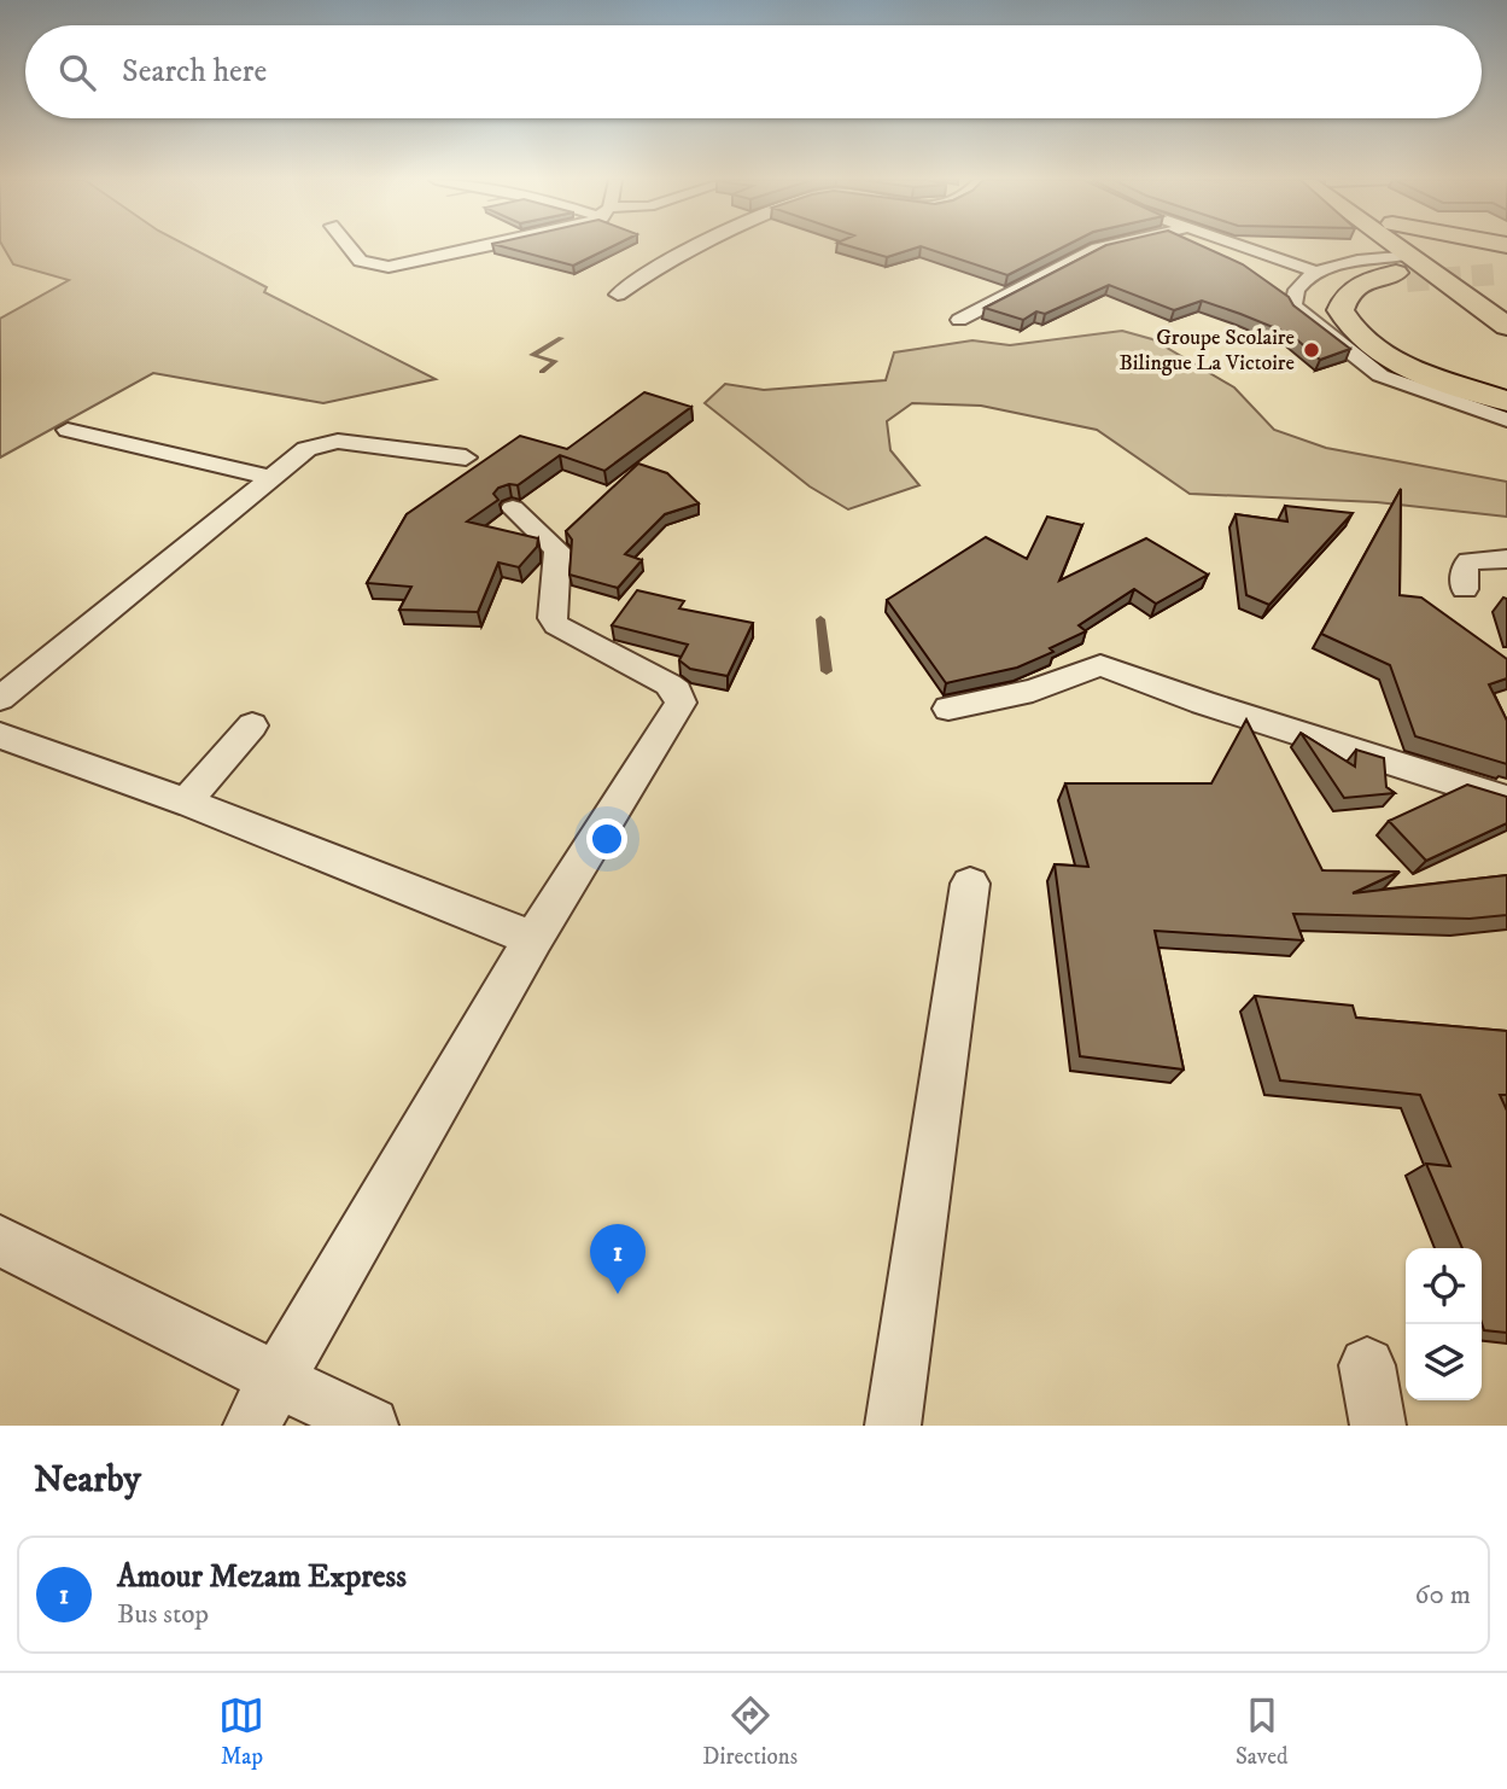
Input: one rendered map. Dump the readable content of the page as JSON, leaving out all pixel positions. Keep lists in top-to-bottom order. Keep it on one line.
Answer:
{"places":["Groupe Scolaire Bilingue La Victoire"],"page":{"search":"Search here","pins":"1","heading":"Nearby","list":[{"mark":"1","name":"Amour Mezam Express","note":"Bus stop","value":"60 m"}],"nav":["Map","Directions","Saved"]}}
